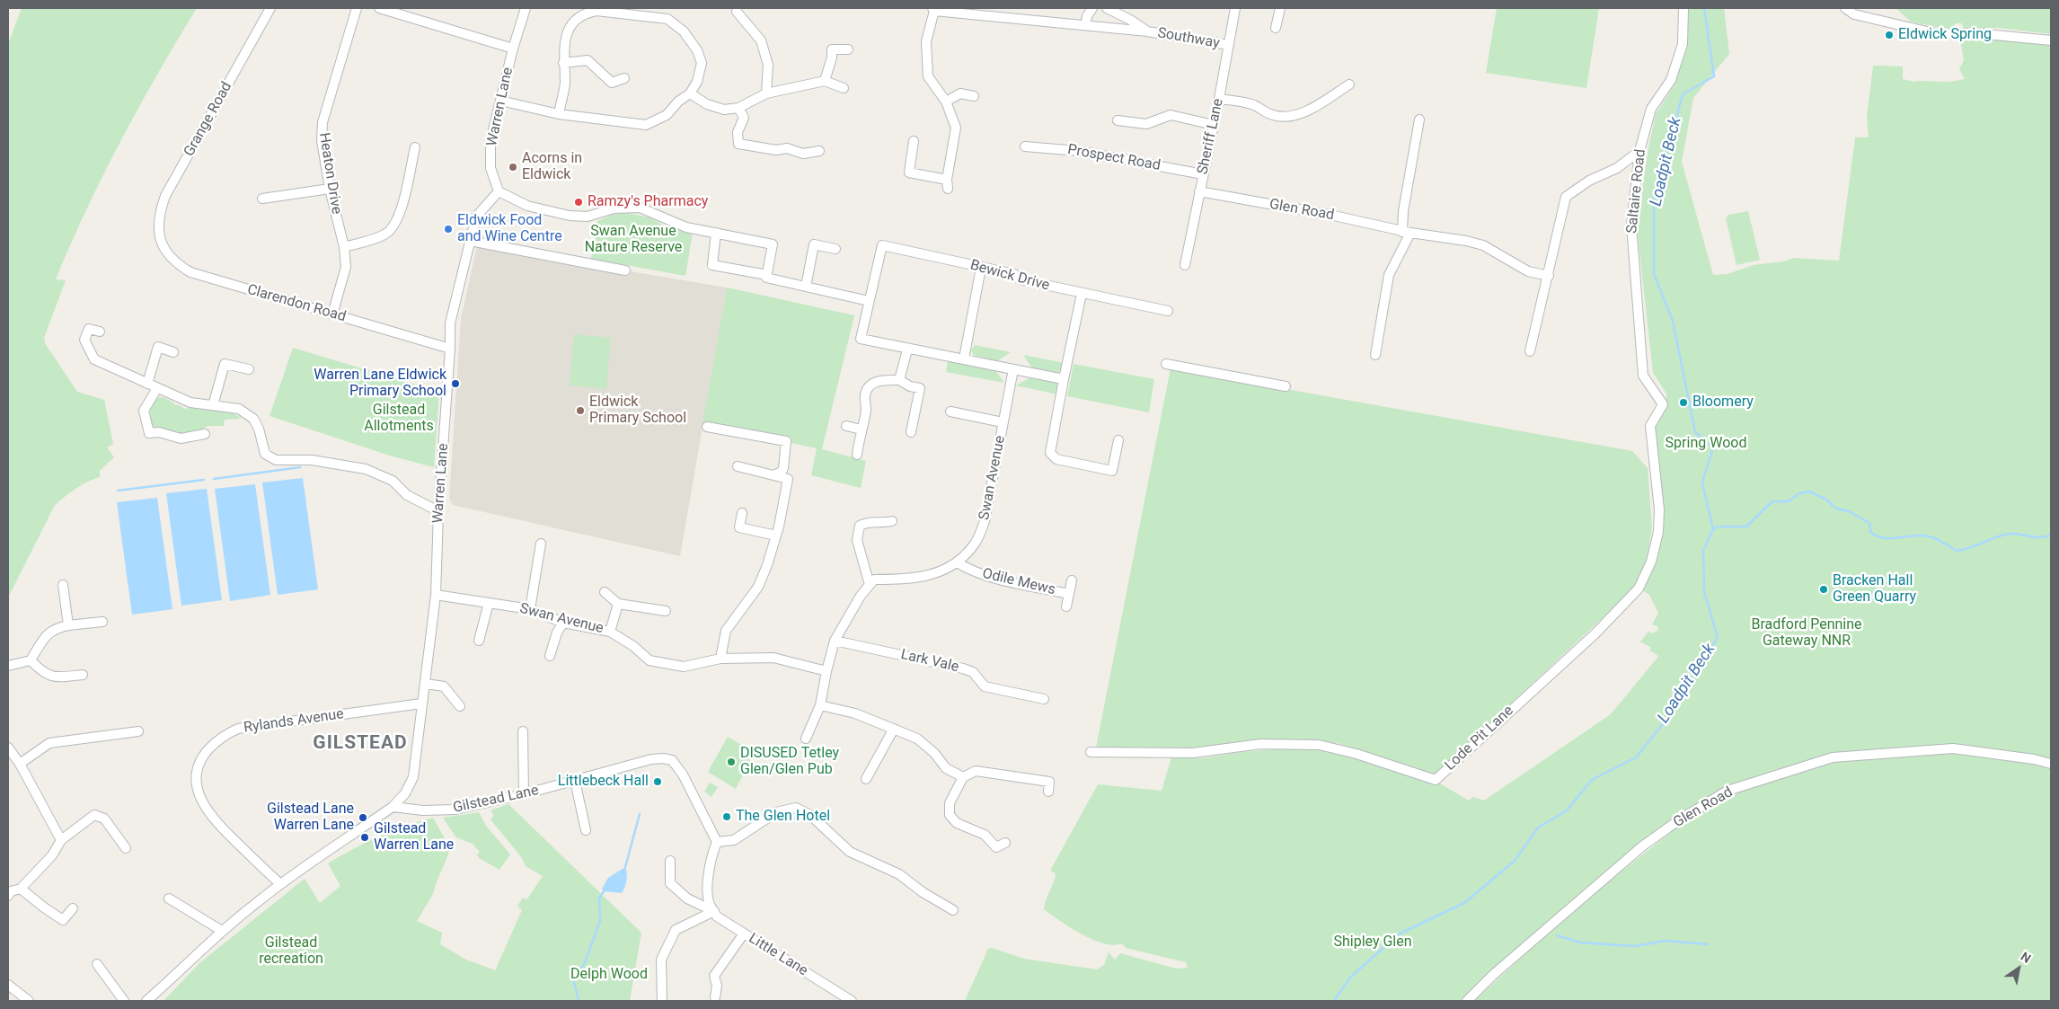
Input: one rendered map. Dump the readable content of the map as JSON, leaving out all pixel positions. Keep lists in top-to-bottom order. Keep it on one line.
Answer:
{"streets":{"street":["Southway","Warren Lane","Grange Road","Sheriff Lane","Prospect Road","Heaton Drive","Saltaire Road","Glen Road","Bewick Drive","Clarendon Road","Swan Avenue","Odile Mews","Lark Vale","Rylands Avenue","Lode Pit Lane","Gilstead Lane","Little Lane"]},"crossings":[["Southway","Sheriff Lane"],["Warren Lane","Clarendon Road"],["Warren Lane","Swan Avenue"],["Warren Lane","Rylands Avenue"],["Warren Lane","Gilstead Lane"],["Grange Road","Clarendon Road"],["Sheriff Lane","Prospect Road"],["Sheriff Lane","Glen Road"],["Heaton Drive","Clarendon Road"],["Saltaire Road","Lode Pit Lane"],["Swan Avenue","Odile Mews"]],"districts":["GILSTEAD"],"water":["Loadpit Beck"],"parks":["Swan Avenue Nature Reserve","Gilstead Allotments","Spring Wood","Bradford Pennine Gateway NNR","Shipley Glen","Gilstead recreation","Delph Wood"],"places":["Eldwick Spring","Acorns in Eldwick","Ramzy's Pharmacy","Eldwick Food and Wine Centre","Warren Lane Eldwick Primary School","Bloomery","Eldwick Primary School","Bracken Hall Green Quarry","DISUSED Tetley Glen/Glen Pub","Littlebeck Hall","The Glen Hotel","Gilstead Lane Warren Lane","Gilstead Warren Lane"],"north":"top right"}
